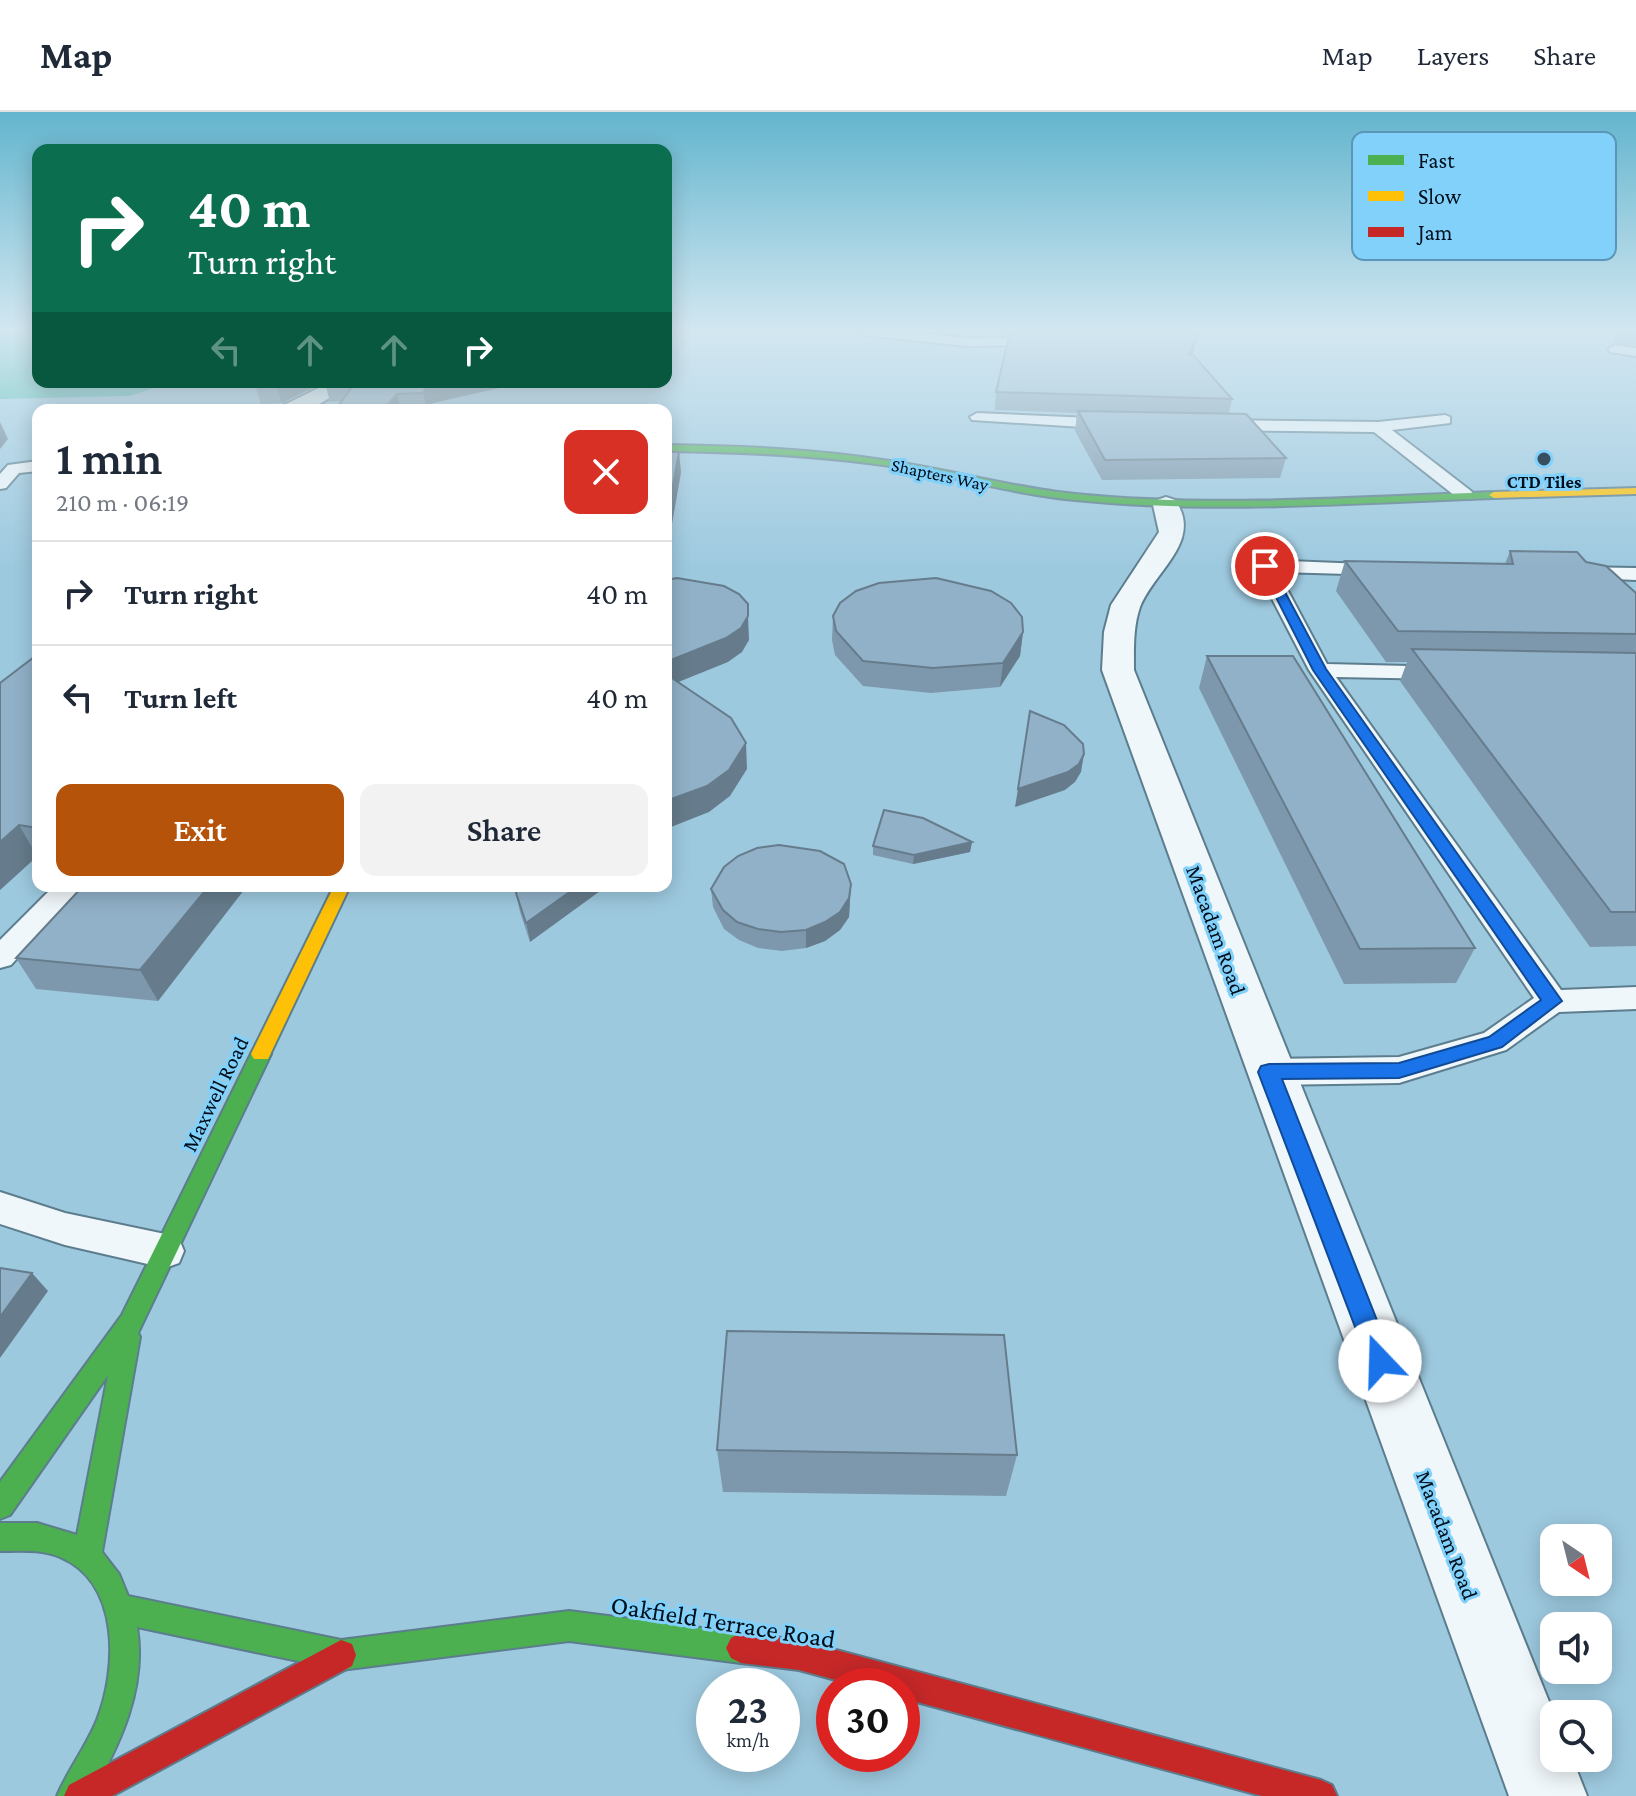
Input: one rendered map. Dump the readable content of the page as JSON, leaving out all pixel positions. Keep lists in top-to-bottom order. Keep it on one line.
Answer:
{"streets":{"street":["Shapters Way","Macadam Road","Maxwell Road","Oakfield Terrace Road"]},"crossings":[["Shapters Way","Macadam Road"]],"places":["CTD Tiles"],"legend":["Fast","Slow","Jam"],"north":"bottom right","page":{"header":"Map","nav":["Map","Layers","Share"],"turn":["40 m","Turn right"],"heading":["1 min","210 m · 06:19"],"list":[{"name":"Turn right","value":"40 m"},{"name":"Turn left","value":"40 m"}],"buttons":["Exit","Share"],"speed":"23 km/h","limit":"30"}}
